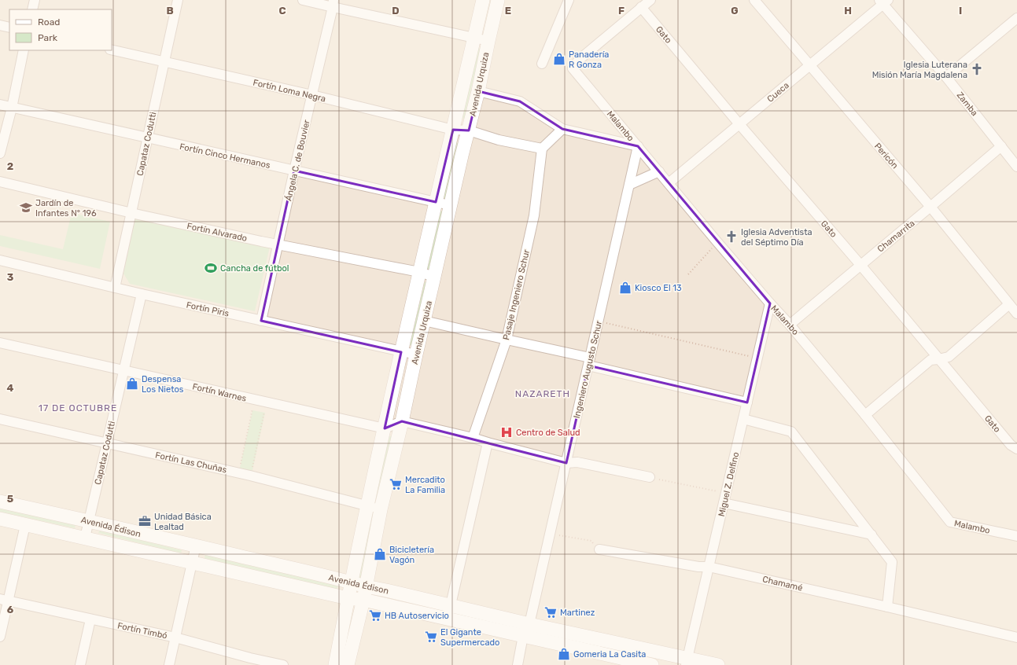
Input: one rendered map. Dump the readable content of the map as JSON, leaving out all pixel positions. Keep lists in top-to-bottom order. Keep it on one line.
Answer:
{"streets":{"main road":["Avenida Urquiza","Avenida Édison"],"street":["Gato","Fortín Loma Negra","Cueca","Zamba","Malambo","Capataz Codutti","Fortín Cinco Hermanos","Pericón","Ángela C. de Bouvier","Fortín Alvarado","Chamarrita","Pasaje Ingeniero Schur","Fortín Piris","Ingeniero Augusto Schur","Fortín Warnes","Fortín Las Chuñas","Miguel Z. Delfino","Chamamé","Fortín Timbó"]},"crossings":[["Gato","Cueca"],["Gato","Malambo"],["Gato","Chamarrita"],["Avenida Urquiza","Fortín Loma Negra"],["Avenida Urquiza","Fortín Cinco Hermanos"],["Avenida Urquiza","Fortín Alvarado"],["Avenida Urquiza","Fortín Piris"],["Avenida Urquiza","Fortín Warnes"],["Avenida Urquiza","Fortín Las Chuñas"],["Avenida Urquiza","Avenida Édison"],["Fortín Loma Negra","Capataz Codutti"],["Fortín Loma Negra","Ángela C. de Bouvier"],["Fortín Loma Negra","Pasaje Ingeniero Schur"],["Cueca","Zamba"],["Cueca","Malambo"],["Cueca","Pericón"],["Zamba","Chamarrita"],["Malambo","Chamarrita"],["Malambo","Ingeniero Augusto Schur"],["Malambo","Miguel Z. Delfino"],["Capataz Codutti","Fortín Cinco Hermanos"],["Capataz Codutti","Fortín Alvarado"],["Capataz Codutti","Fortín Piris"],["Capataz Codutti","Fortín Warnes"],["Capataz Codutti","Fortín Las Chuñas"],["Capataz Codutti","Avenida Édison"],["Fortín Cinco Hermanos","Ángela C. de Bouvier"],["Pericón","Chamarrita"],["Ángela C. de Bouvier","Fortín Alvarado"],["Ángela C. de Bouvier","Fortín Piris"],["Ingeniero Augusto Schur","Avenida Édison"],["Miguel Z. Delfino","Avenida Édison"],["Miguel Z. Delfino","Chamamé"]],"districts":["NAZARETH","17 DE OCTUBRE"],"places":{"shop":["Panadería R Gonza","Kiosco El 13","Despensa Los Nietos","Bicicletería Vagón","Gomeria La Casita"],"church":["Iglesia Luterana Misión María Magdalena","Iglesia Adventista del Séptimo Día"],"school or university":["Jardín de Infantes N° 196"],"sports":["Cancha de fútbol"],"hospital":["Centro de Salud"],"supermarket":["Mercadito La Familia","Martinez","HB Autoservicio","El Gigante Supermercado"],"office":["Unidad Básica Lealtad"]},"legend":["Road","Park"],"grid":{"columns":["B","C","D","E","F","G","H","I"],"rows":["2","3","4","5","6"]}}
